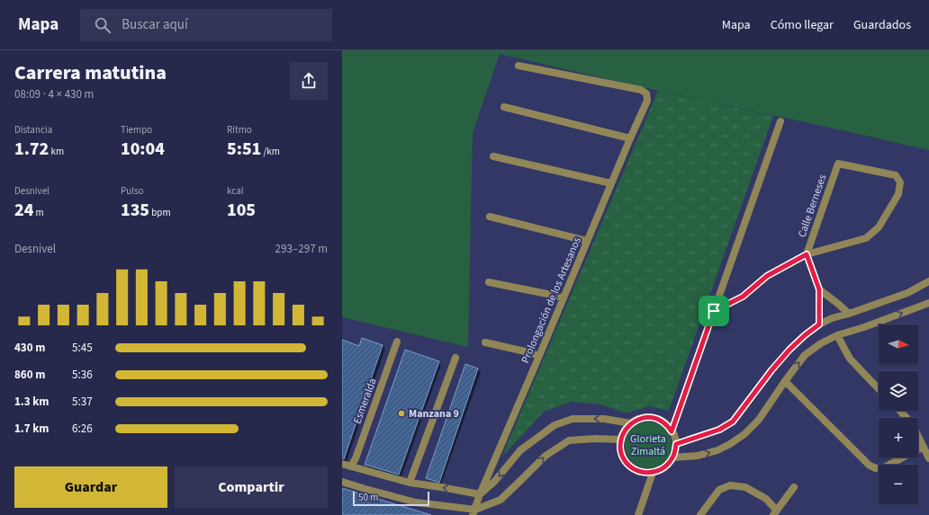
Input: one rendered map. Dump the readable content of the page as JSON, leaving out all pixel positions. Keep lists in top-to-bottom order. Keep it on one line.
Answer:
{"streets":{"street":["Calle Berneses","Prolongación de los Artesanos","Esmeralda"]},"parks":["Glorieta Zimaltá"],"places":["Manzana 9"],"scale_bar":"50 m","north":"right","page":{"header":"Mapa","search":"Buscar aquí","nav":["Mapa","Cómo llegar","Guardados"],"heading":["Carrera matutina","08:09 · 4 × 430 m"],"stats":[["Distancia","1.72 km"],["Tiempo","10:04"],["Ritmo","5:51 /km"],["Desnivel","24 m"],["Pulso","135 bpm"],["kcal","105"]],"chart":["Desnivel","293–297 m"],"map_buttons":["+","−"],"list":[{"name":"430 m","note":"5:45"},{"name":"860 m","note":"5:36"},{"name":"1.3 km","note":"5:37"},{"name":"1.7 km","note":"6:26"}],"buttons":["Guardar","Compartir"],"scale":"50 m"}}
